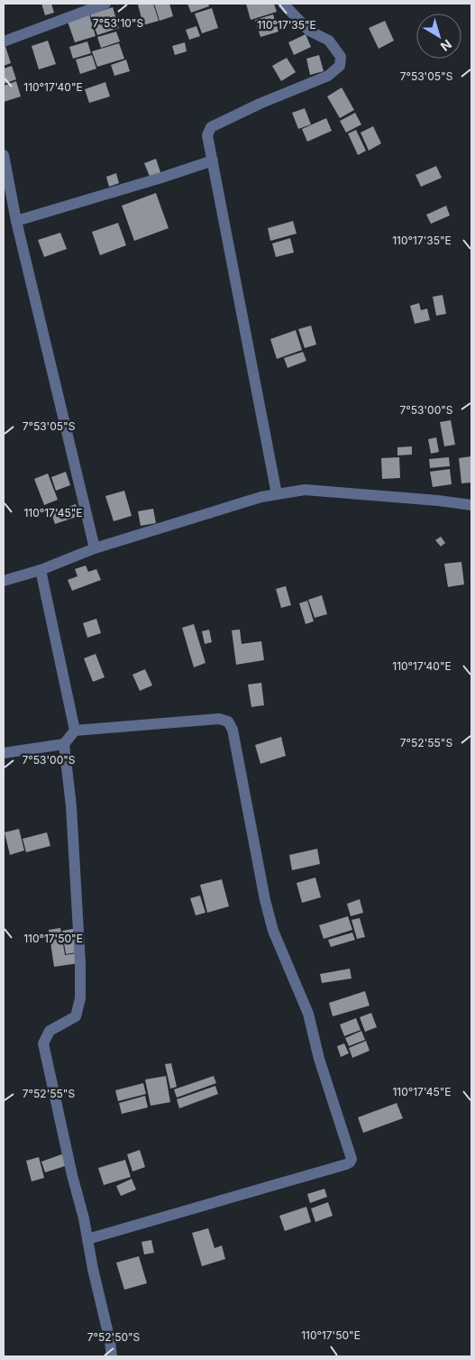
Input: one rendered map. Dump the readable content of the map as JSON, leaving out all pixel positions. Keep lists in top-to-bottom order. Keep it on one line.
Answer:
{"north":"bottom right","coordinates":["7°53'10\"S","110°17'35\"E","7°53'05\"S","110°17'40\"E","7°53'00\"S","110°17'45\"E","7°52'55\"S","110°17'50\"E","7°52'50\"S"]}
